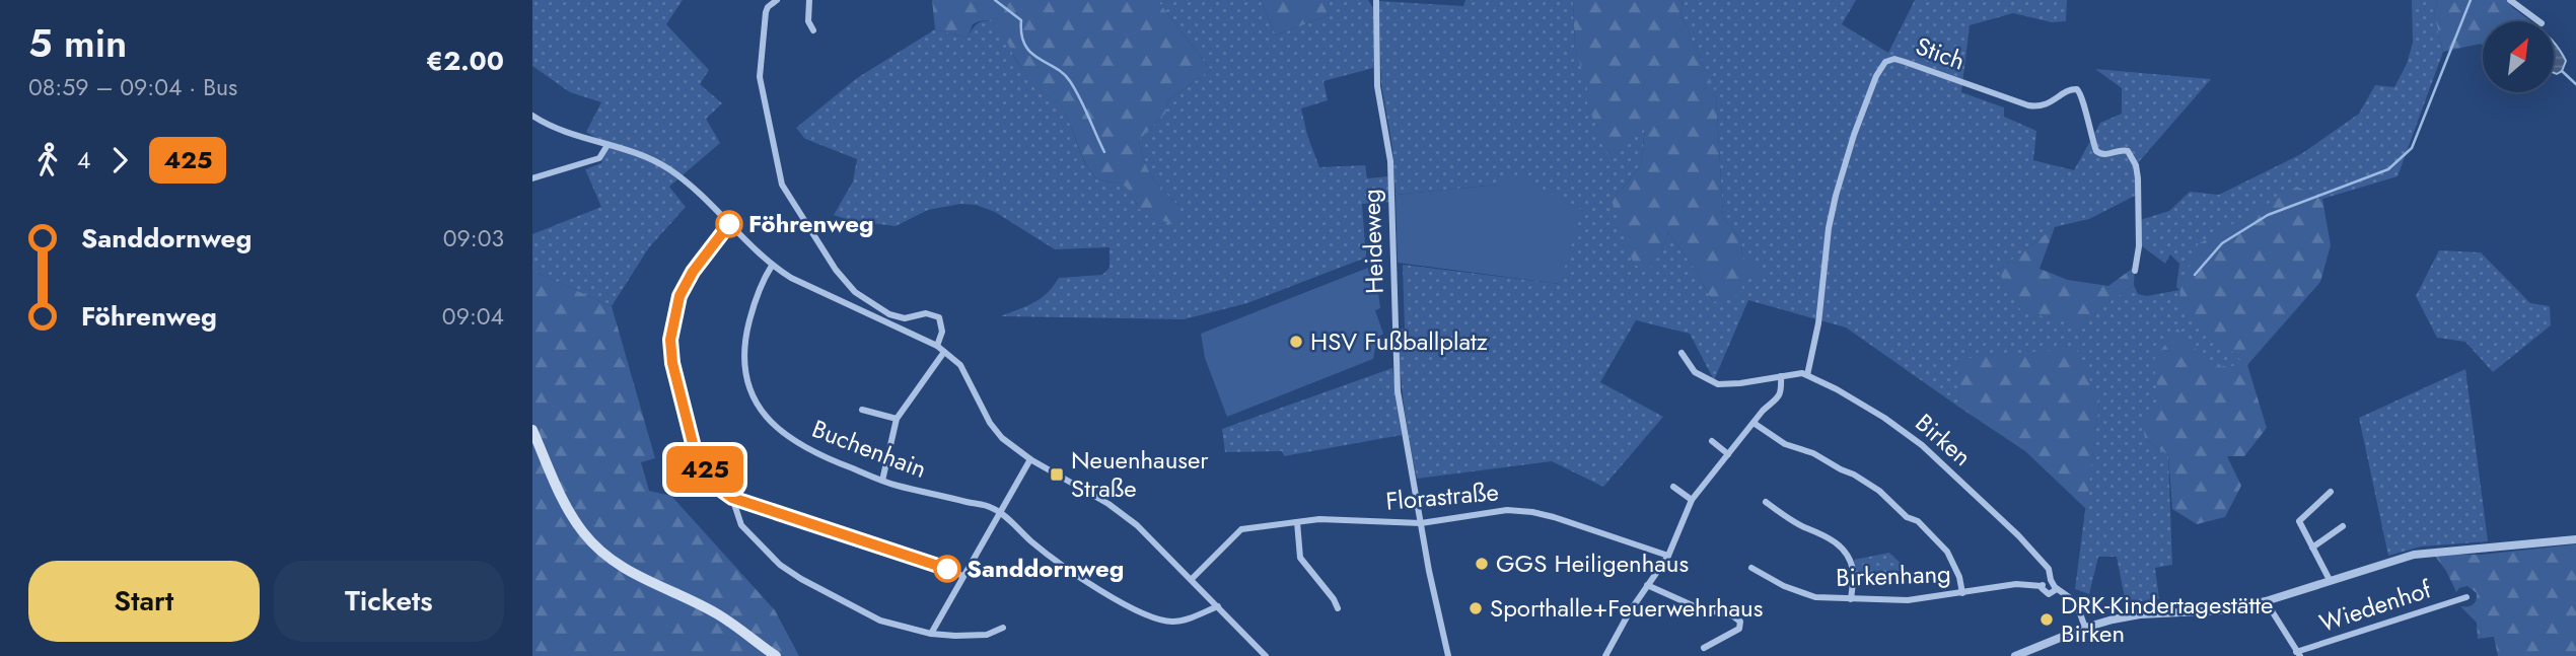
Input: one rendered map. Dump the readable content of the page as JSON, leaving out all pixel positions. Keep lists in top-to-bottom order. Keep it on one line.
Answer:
{"streets":{"street":["Stich","Heideweg","Birken","Buchenhain","Florastraße","Birkenhang","Wiedenhof"]},"crossings":[["Stich","Birken"],["Heideweg","Florastraße"]],"places":{"other":["Föhrenweg","HSV Fußballplatz","GGS Heiligenhaus","Sanddornweg","Sporthalle+Feuerwehrhaus","DRK-Kindertagestätte Birken"],"transit":["Neuenhauser Straße"]},"lines":["bus line 425"],"north":"top right","page":{"heading":["5 min","08:59 – 09:04 · Bus","€2.00"],"on_map":"425","legs":["4","425"],"list":[{"name":"Sanddornweg","value":"09:03"},{"name":"Föhrenweg","value":"09:04"}],"buttons":["Start","Tickets"]}}
